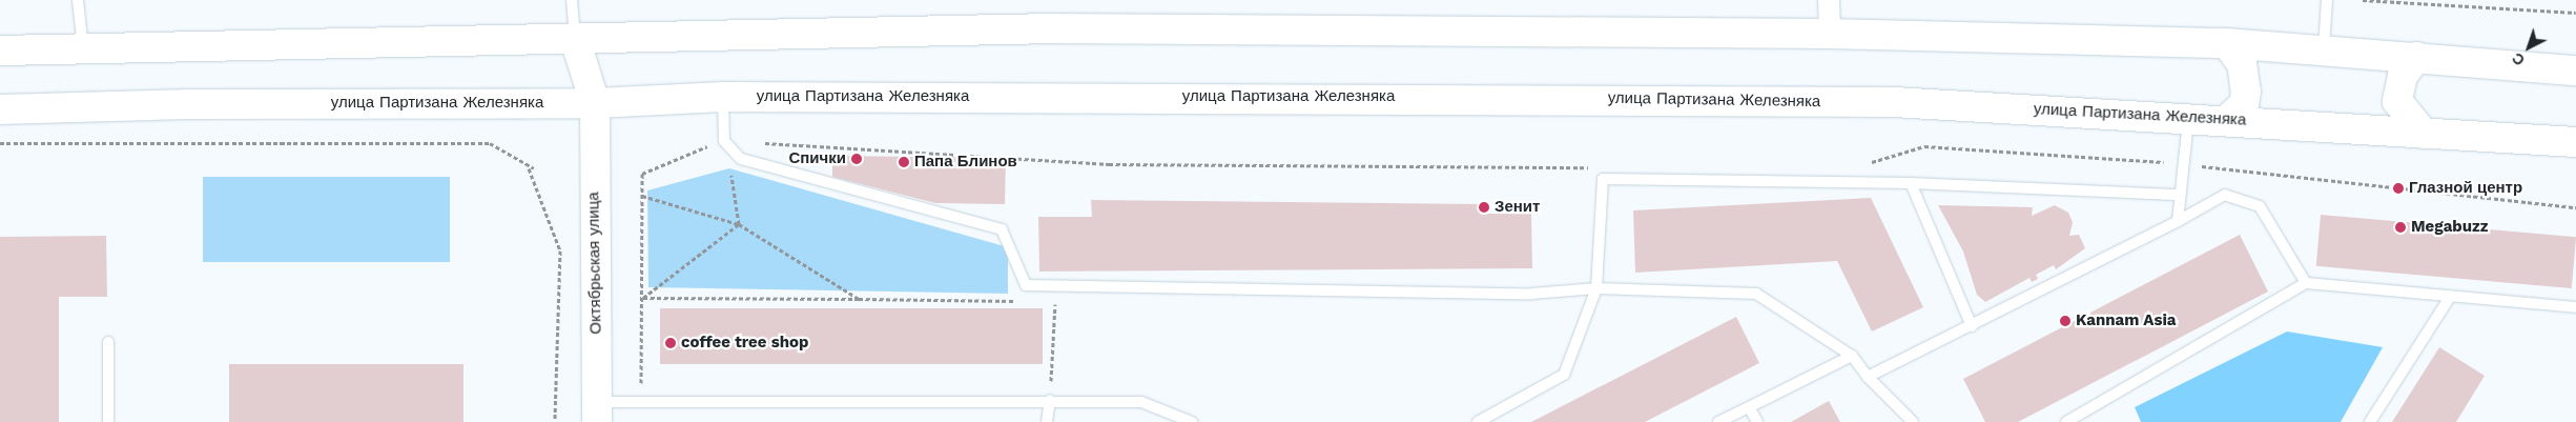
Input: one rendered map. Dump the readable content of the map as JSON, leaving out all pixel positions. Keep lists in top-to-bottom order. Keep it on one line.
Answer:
{"streets":{"main road":["улица Партизана Железняка","Октябрьская улица"]},"crossings":[["улица Партизана Железняка","Октябрьская улица"]],"places":["Спички","Папа Блинов","Глазной центр","Зенит","Megabuzz","Kannam Asia","coffee tree shop"],"north":"bottom left"}
